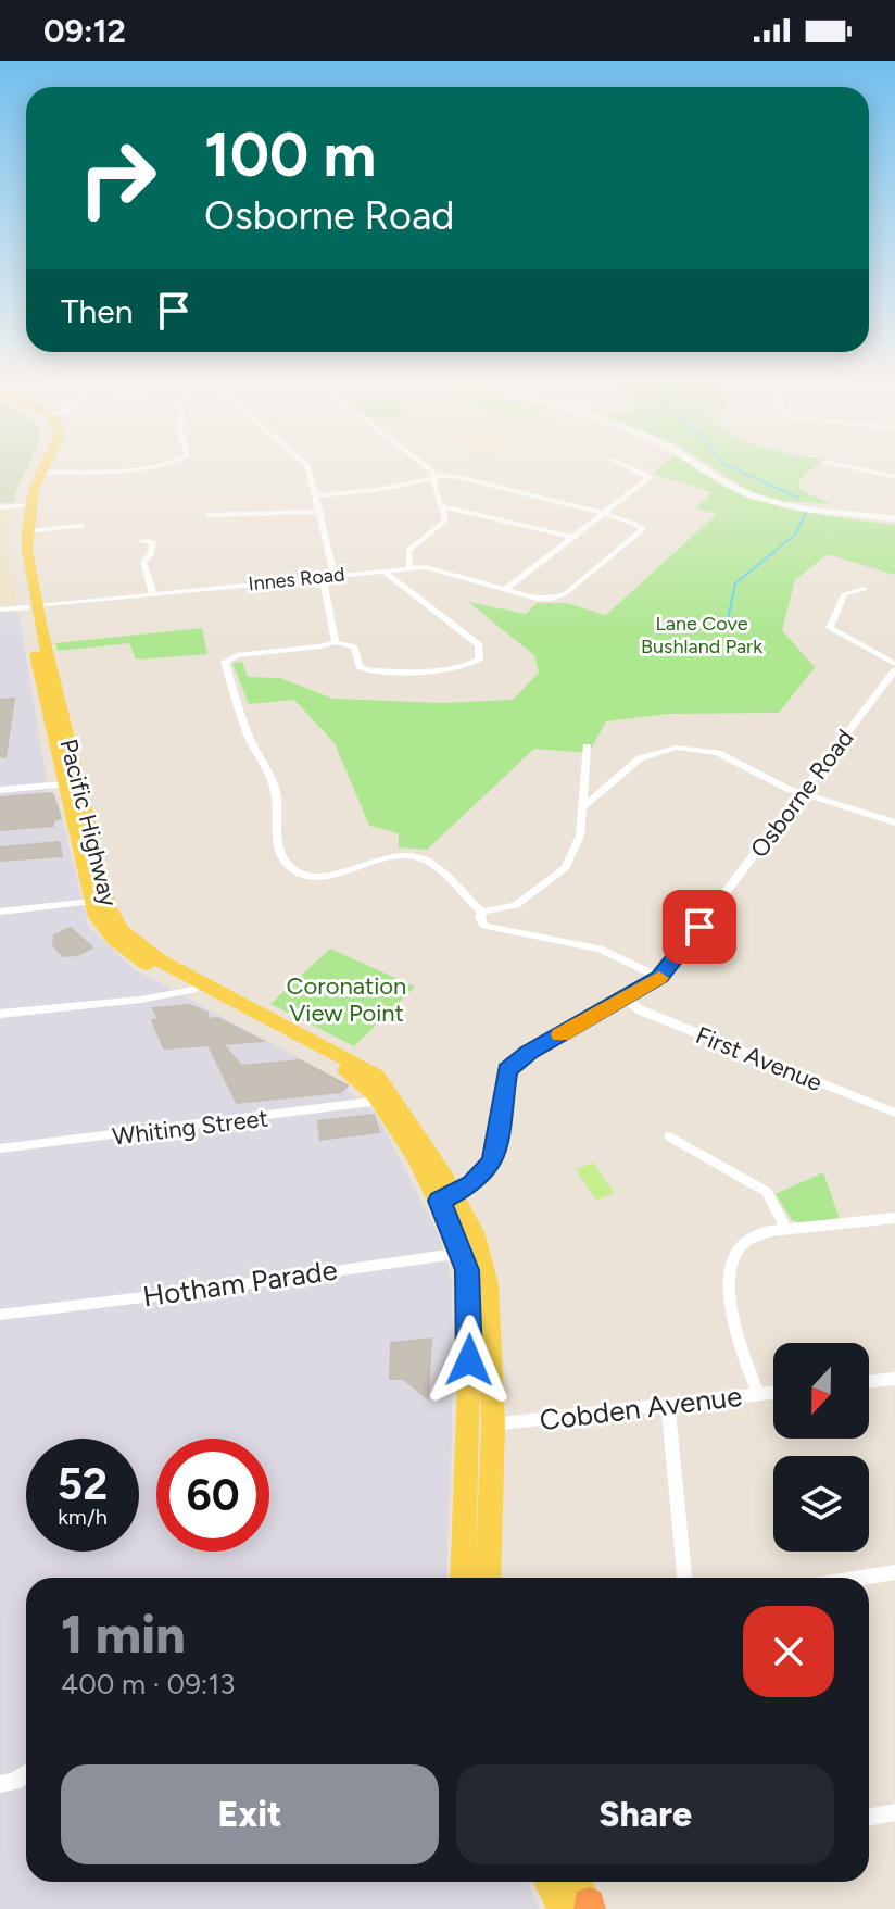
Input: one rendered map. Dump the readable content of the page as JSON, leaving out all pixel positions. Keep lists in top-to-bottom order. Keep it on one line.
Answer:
{"streets":{"main road":["Pacific Highway"],"street":["Innes Road","Osborne Road","First Avenue","Whiting Street","Hotham Parade","Cobden Avenue"]},"crossings":[["Innes Road","Pacific Highway"],["Osborne Road","Pacific Highway"],["Osborne Road","First Avenue"],["Pacific Highway","Whiting Street"],["Pacific Highway","Hotham Parade"],["Pacific Highway","Cobden Avenue"]],"parks":["Lane Cove Bushland Park","Coronation View Point"],"north":"bottom","page":{"status":"09:12","turn":["100 m","Osborne Road"],"then":"Then","speed":"52 km/h","limit":"60","heading":["1 min","400 m · 09:13"],"buttons":["Exit","Share"]}}
